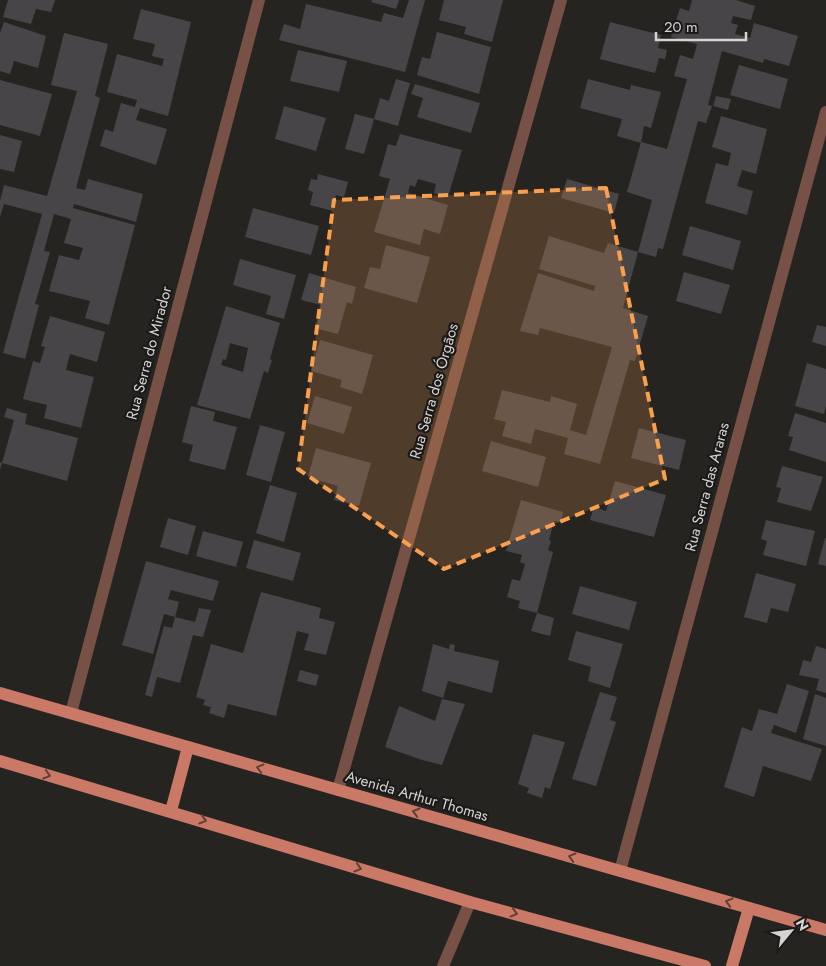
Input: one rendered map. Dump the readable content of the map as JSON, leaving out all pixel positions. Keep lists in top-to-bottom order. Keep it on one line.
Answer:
{"streets":{"main road":["Avenida Arthur Thomas"],"street":["Rua Serra do Mirador","Rua Serra dos Órgãos","Rua Serra das Araras"]},"crossings":[["Rua Serra do Mirador","Avenida Arthur Thomas"],["Rua Serra dos Órgãos","Avenida Arthur Thomas"],["Rua Serra das Araras","Avenida Arthur Thomas"]],"scale_bar":"20 m","north":"top right"}
